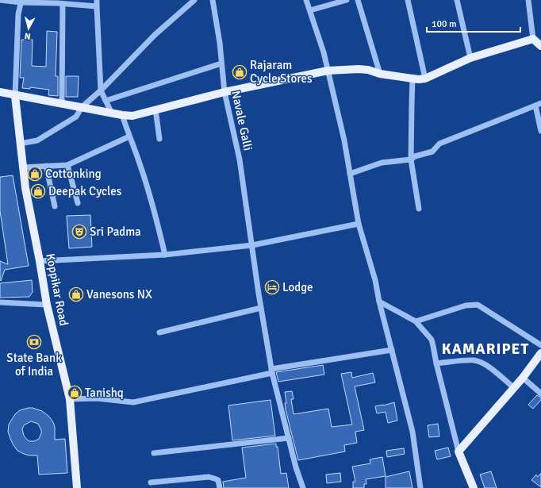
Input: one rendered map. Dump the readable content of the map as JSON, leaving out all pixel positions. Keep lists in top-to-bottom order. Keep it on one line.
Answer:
{"streets":{"main road":["Koppikar Road"],"street":["Navale Galli"]},"districts":["KAMARIPET"],"places":{"shop":["Rajaram Cycle Stores","Cottonking","Deepak Cycles","Vanesons NX","Tanishq"],"theatre":["Sri Padma"],"hotel":["Lodge"],"bank":["State Bank of India"]},"scale_bar":"100 m","north":"bottom"}
